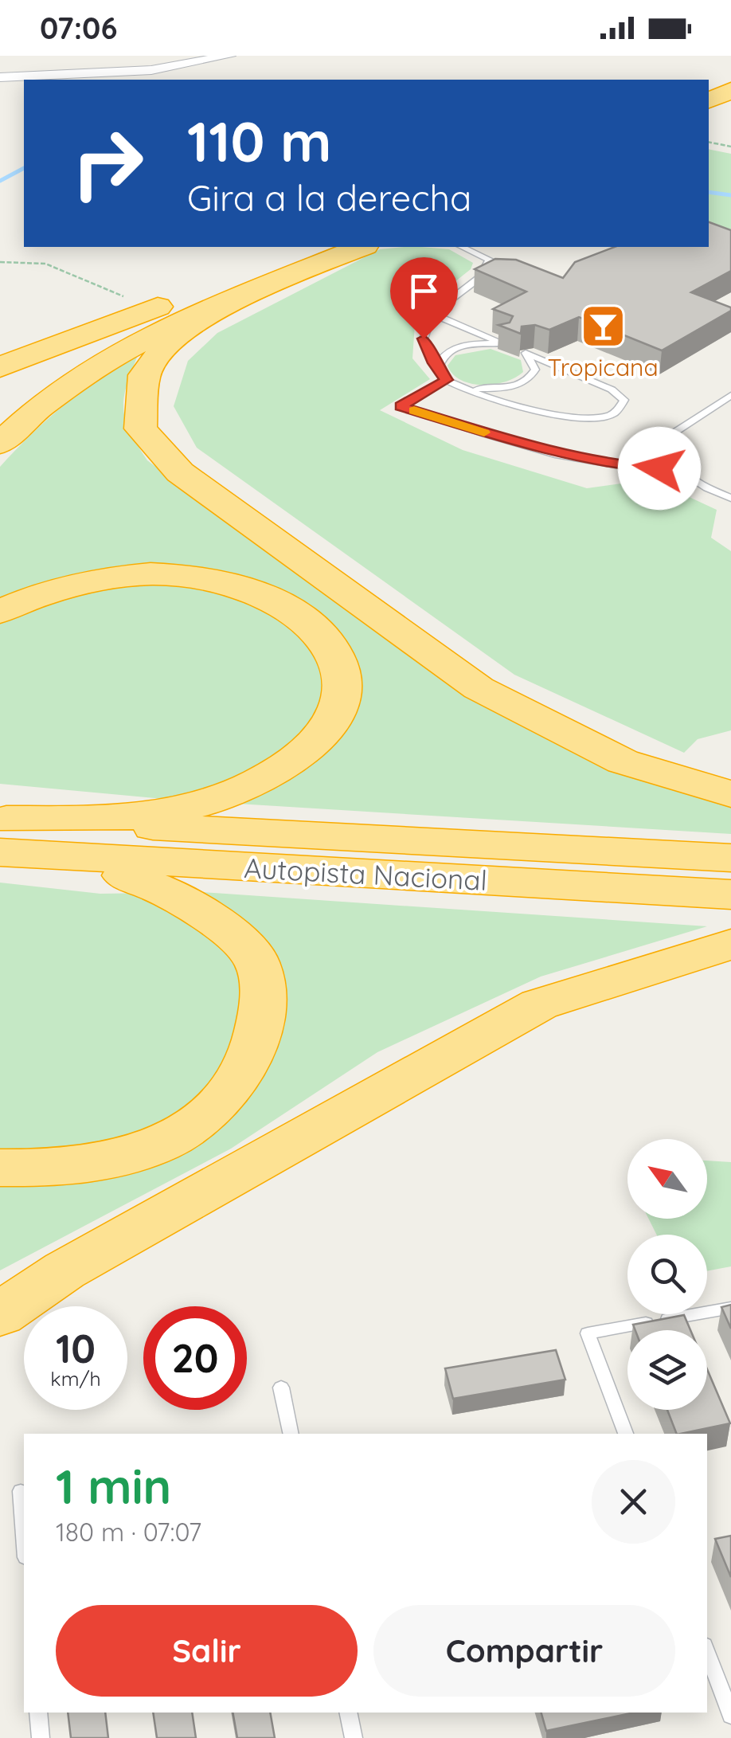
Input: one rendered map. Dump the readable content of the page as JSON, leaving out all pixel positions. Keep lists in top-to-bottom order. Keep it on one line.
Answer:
{"streets":{"highway":["Autopista Nacional"]},"places":{"bar":["Tropicana"]},"north":"top left","page":{"status":"07:06","turn":["110 m","Gira a la derecha"],"speed":"10 km/h","limit":"20","heading":["1 min","180 m · 07:07"],"buttons":["Salir","Compartir"]}}
